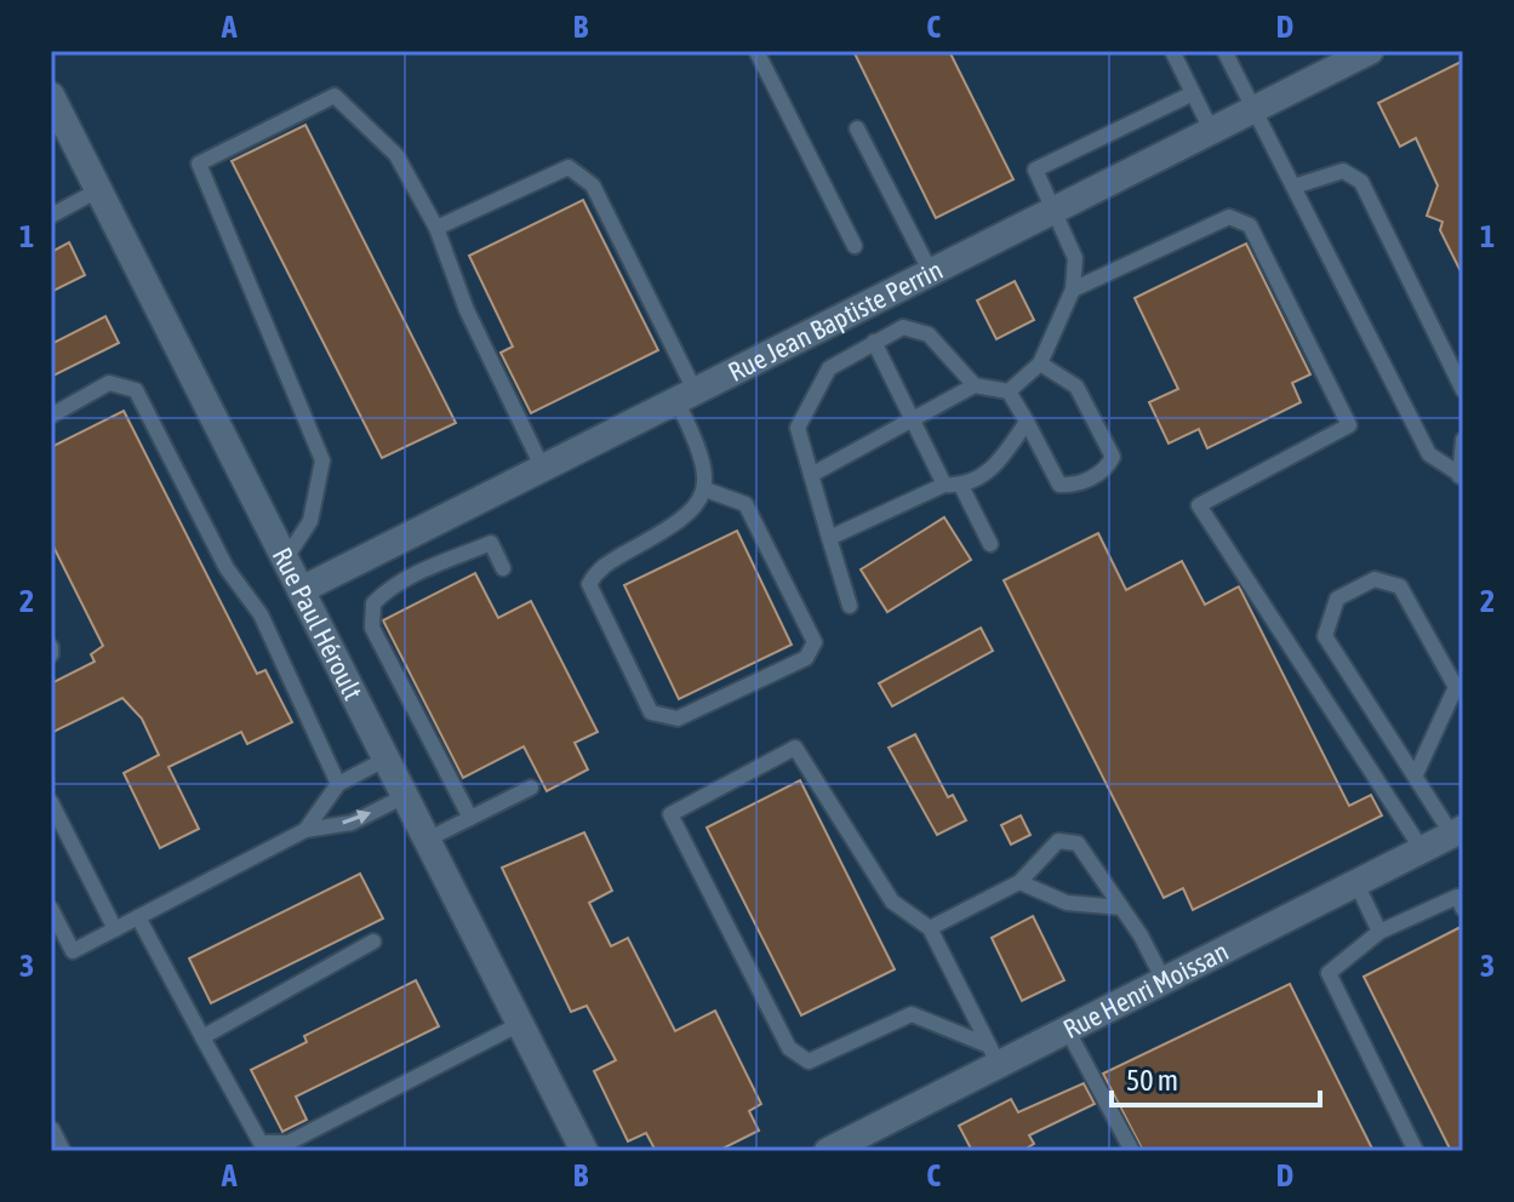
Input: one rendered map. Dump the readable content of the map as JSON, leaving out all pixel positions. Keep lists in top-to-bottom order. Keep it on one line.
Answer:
{"streets":{"street":["Rue Jean Baptiste Perrin","Rue Paul Héroult","Rue Henri Moissan"]},"crossings":[["Rue Jean Baptiste Perrin","Rue Paul Héroult"]],"scale_bar":"50 m","grid":{"columns":["A","B","C","D"],"rows":["1","2","3"]}}
